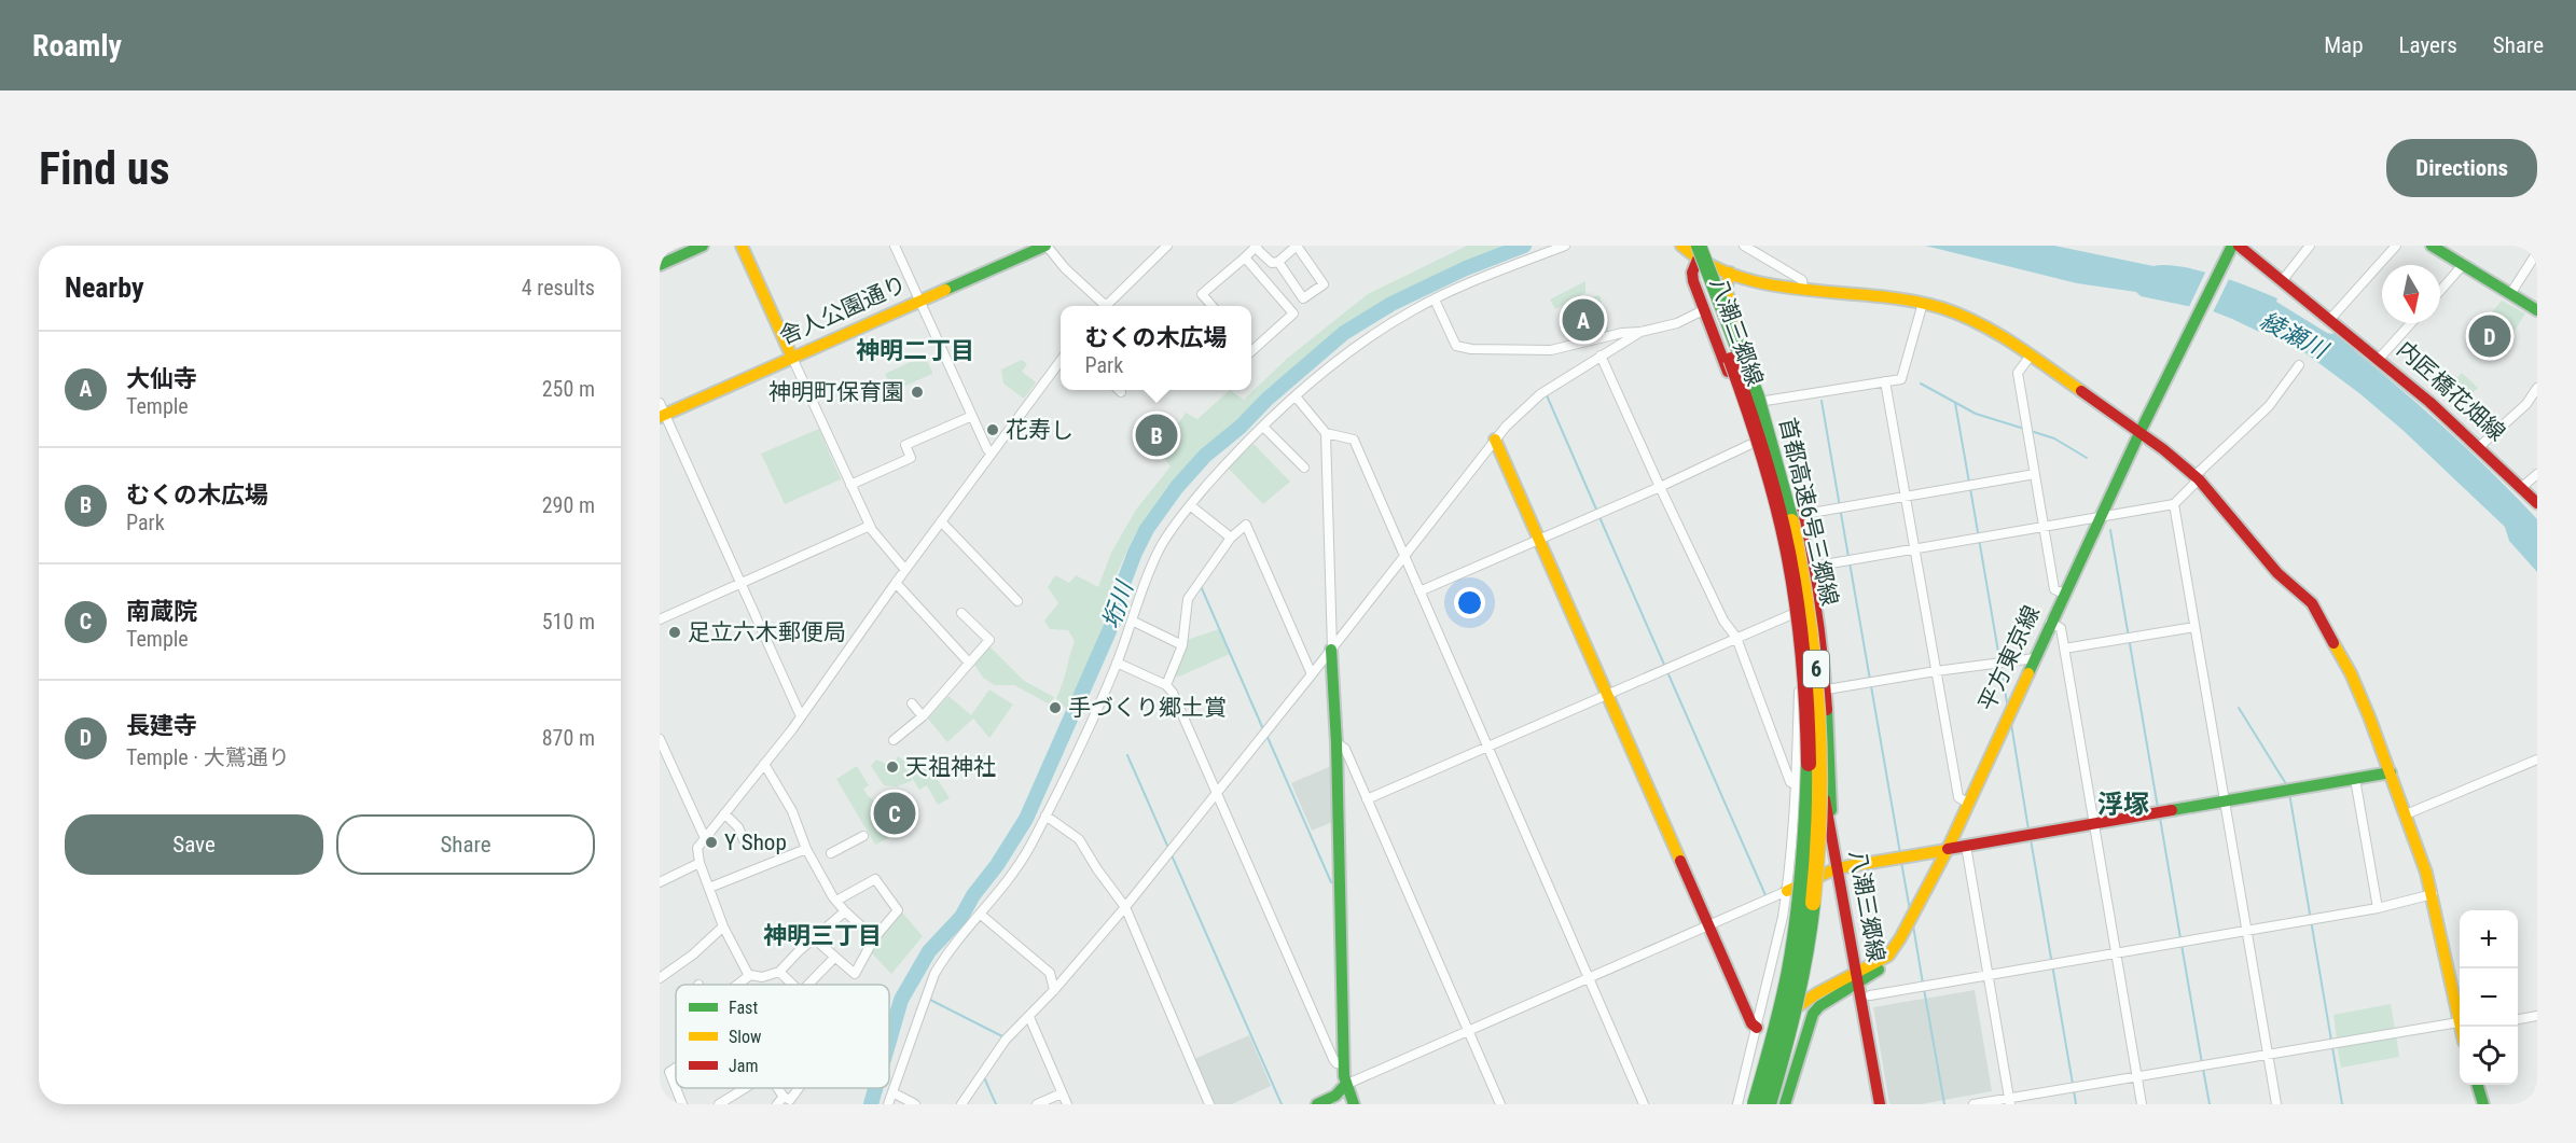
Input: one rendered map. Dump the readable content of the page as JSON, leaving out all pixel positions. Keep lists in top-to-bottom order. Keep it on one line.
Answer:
{"streets":{"main road":["舎人公園通り","八潮三郷線","内匠橋花畑線","首都高速6号三郷線","平方東京線","6"]},"crossings":[["八潮三郷線","首都高速6号三郷線"],["八潮三郷線","平方東京線"],["首都高速6号三郷線","平方東京線"]],"districts":["神明二丁目","浮塚","神明三丁目"],"water":["綾瀬川","垳川"],"places":["神明町保育園","花寿し","足立六木郵便局","手づくり郷土賞","天祖神社","Y Shop"],"legend":["Fast","Slow","Jam"],"north":"bottom","page":{"header":"Roamly","nav":["Map","Layers","Share"],"buttons":["Directions",["Save","Share"]],"title":"Find us","heading":["Nearby","4 results"],"pins":["A","D","B","C"],"popup":["むくの木広場","Park"],"list":[{"mark":"A","name":"大仙寺","note":"Temple","value":"250 m"},{"mark":"B","name":"むくの木広場","note":"Park","value":"290 m"},{"mark":"C","name":"南蔵院","note":"Temple","value":"510 m"},{"mark":"D","name":"長建寺","note":"Temple · 大鷲通り","value":"870 m"}],"map_buttons":["+","−"]}}
